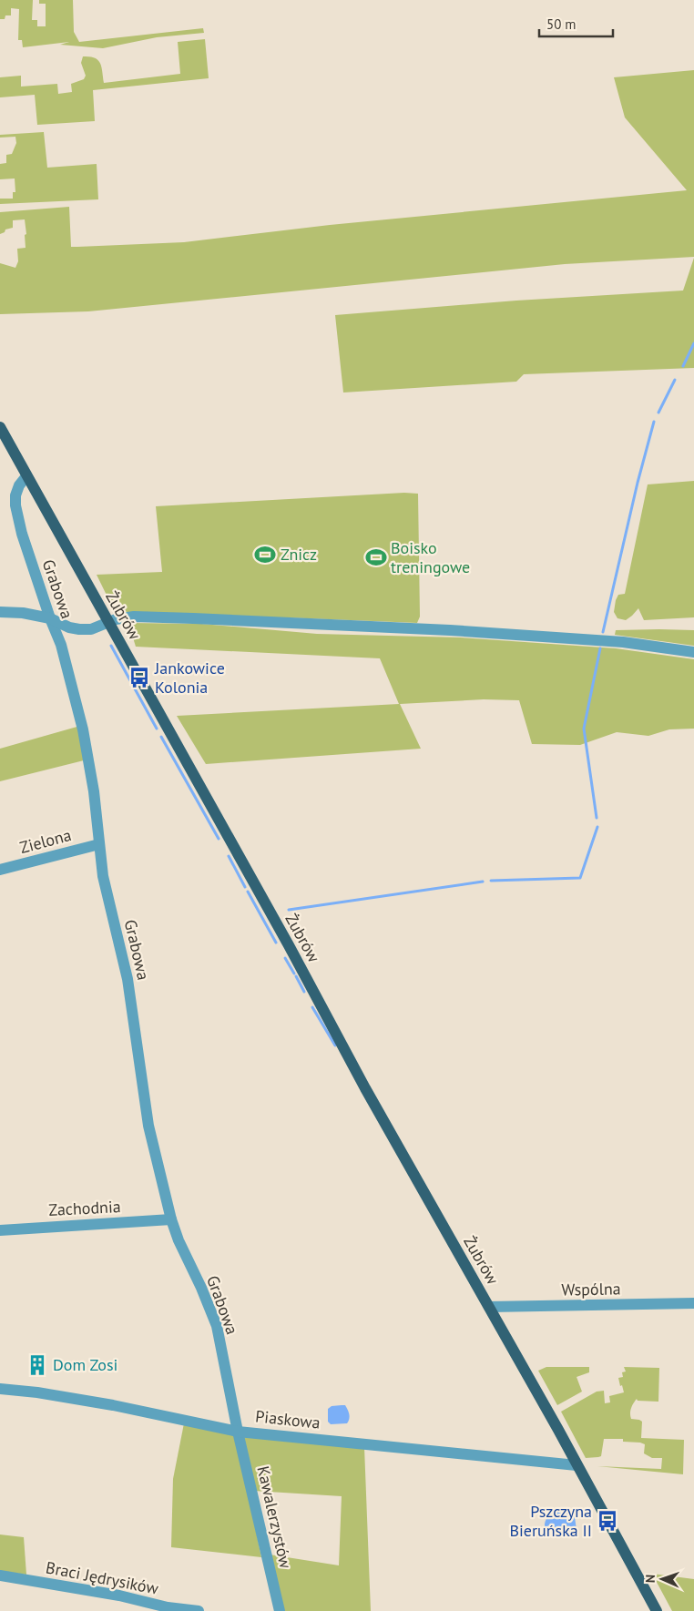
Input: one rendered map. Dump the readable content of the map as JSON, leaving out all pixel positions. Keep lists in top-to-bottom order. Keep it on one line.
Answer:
{"streets":{"main road":["Żubrów"],"street":["Grabowa","Zielona","Zachodnia","Wspólna","Piaskowa","Kawalerzystów","Braci Jędrysików"]},"crossings":[["Grabowa","Żubrów"],["Grabowa","Zielona"],["Grabowa","Zachodnia"],["Grabowa","Piaskowa"],["Grabowa","Kawalerzystów"],["Żubrów","Wspólna"],["Żubrów","Piaskowa"],["Piaskowa","Kawalerzystów"]],"places":{"sports":["Znicz","Boisko treningowe"],"bus stop":["Jankowice Kolonia","Pszczyna Bieruńska II"],"building":["Dom Zosi"]},"scale_bar":"50 m","north":"left"}
